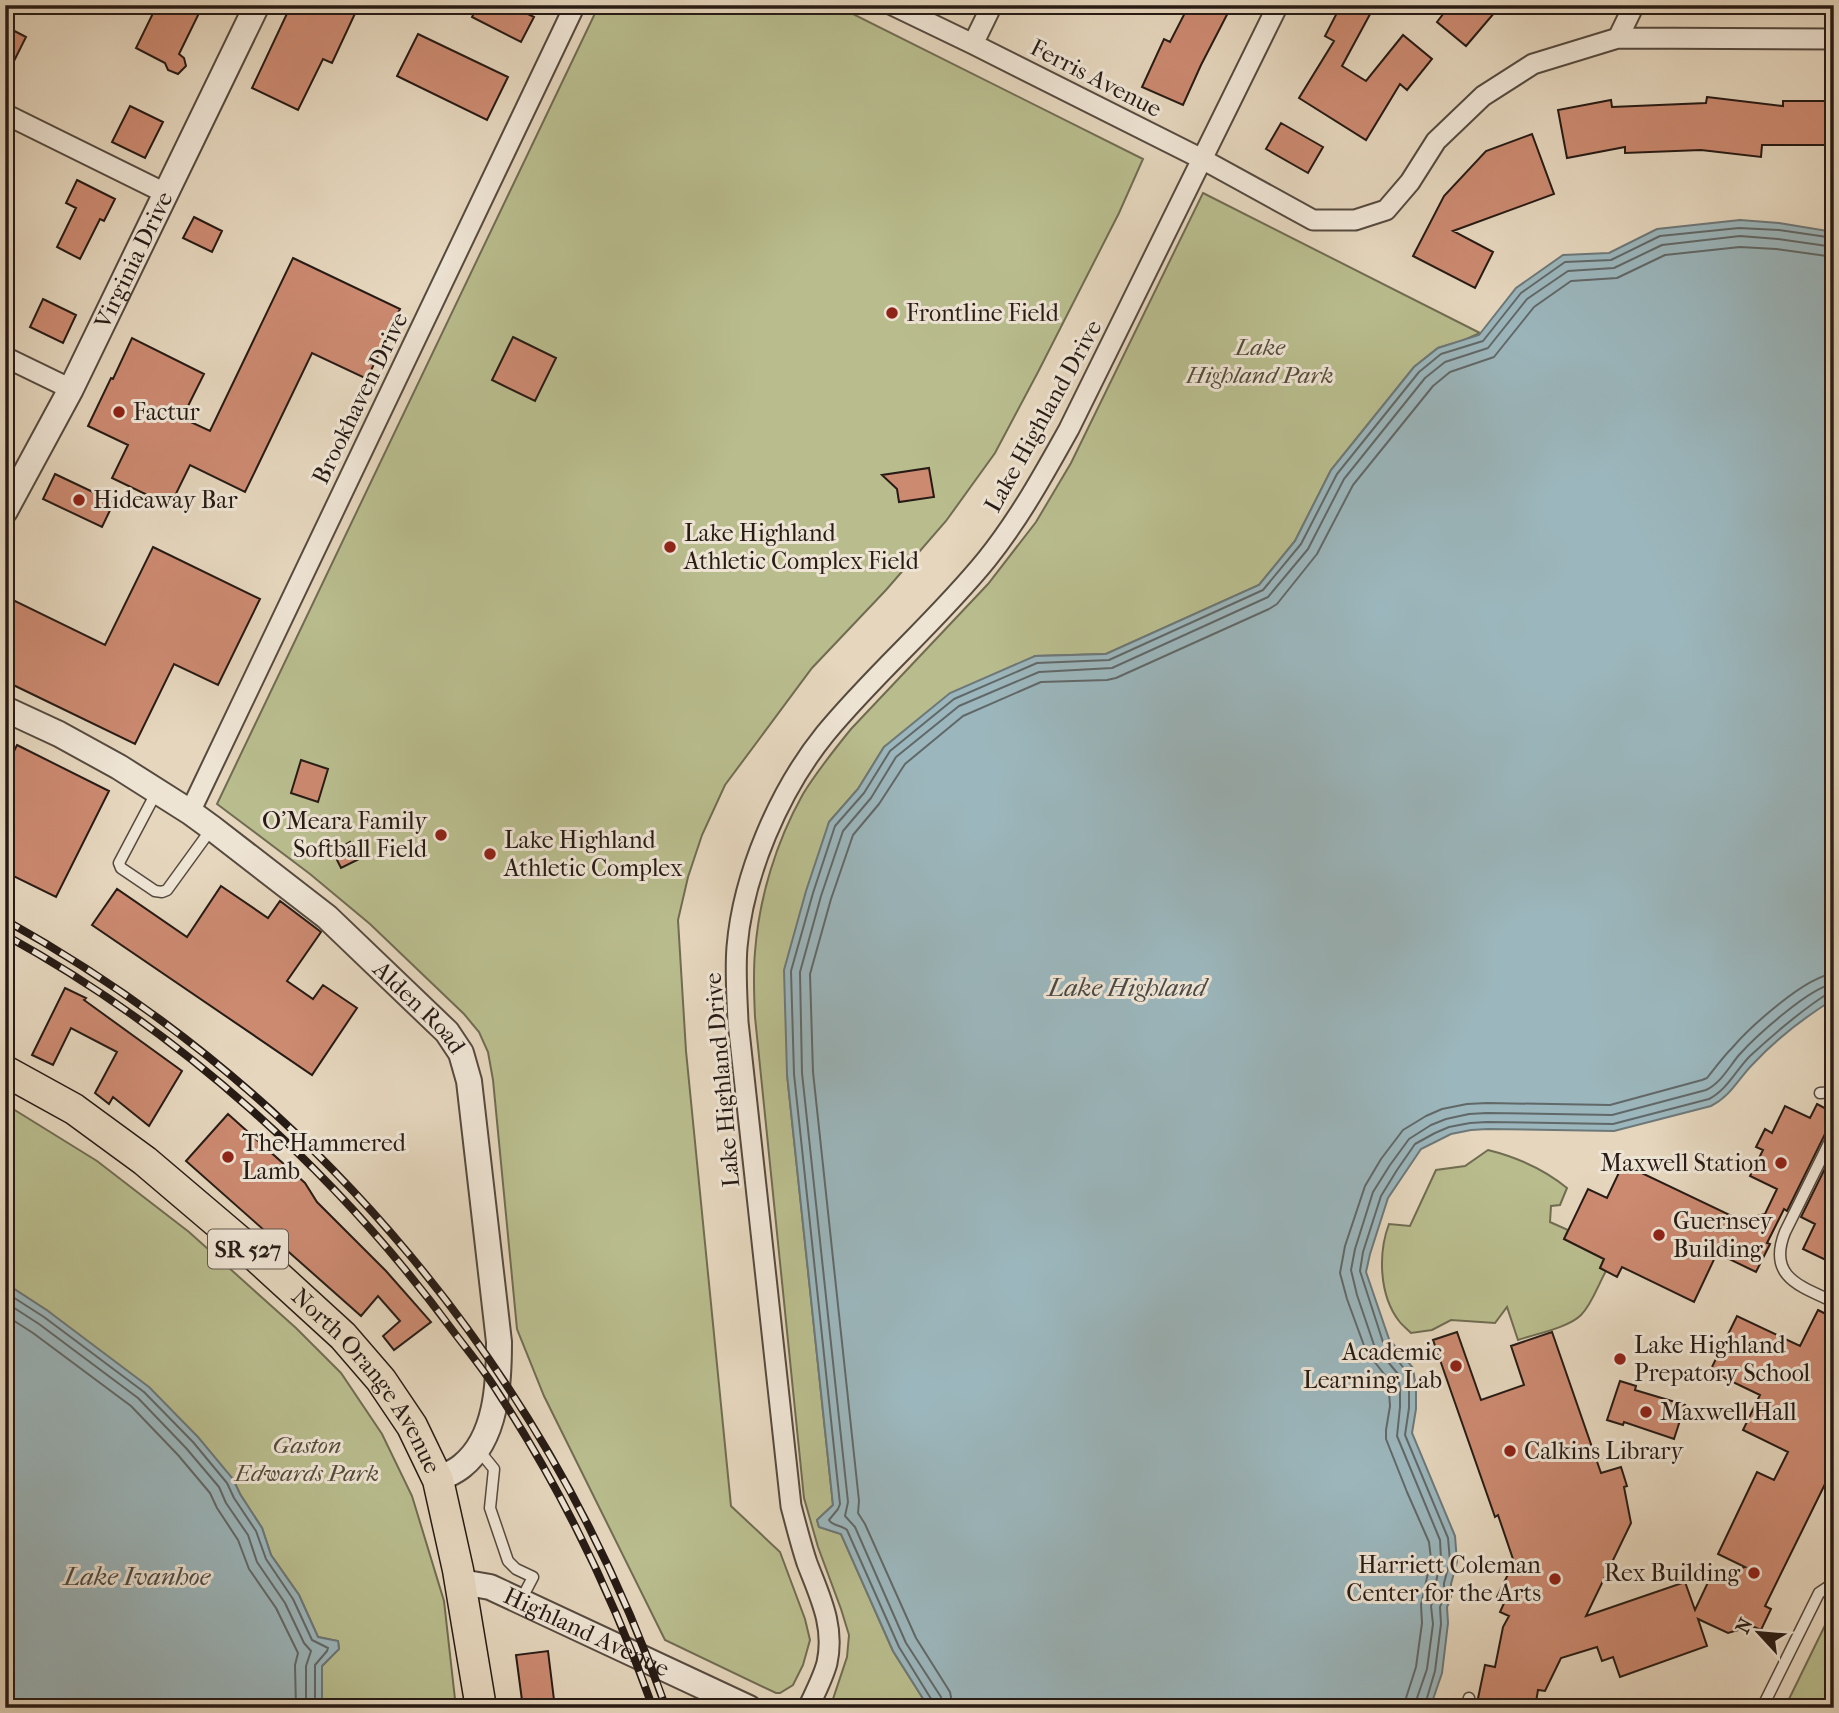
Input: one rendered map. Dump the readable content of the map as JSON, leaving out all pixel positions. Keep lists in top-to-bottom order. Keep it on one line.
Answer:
{"streets":{"main road":["SR 527","North Orange Avenue"],"street":["Ferris Avenue","Virginia Drive","Brookhaven Drive","Lake Highland Drive","Alden Road","Highland Avenue"]},"crossings":[["Ferris Avenue","Lake Highland Drive"],["Brookhaven Drive","Alden Road"],["Alden Road","North Orange Avenue"],["North Orange Avenue","Highland Avenue"]],"water":["Lake Highland","Lake Ivanhoe"],"parks":["Lake Highland Park","Gaston Edwards Park"],"places":["Frontline Field","Factur","Hideaway Bar","Lake Highland Athletic Complex Field","O’Meara Family Softball Field","Lake Highland Athletic Complex","The Hammered Lamb","Maxwell Station","Guernsey Building","Lake Highland Prepatory School","Academic Learning Lab","Maxwell Hall","Calkins Library","Rex Building","Harriett Coleman Center for the Arts"],"north":"top left"}
